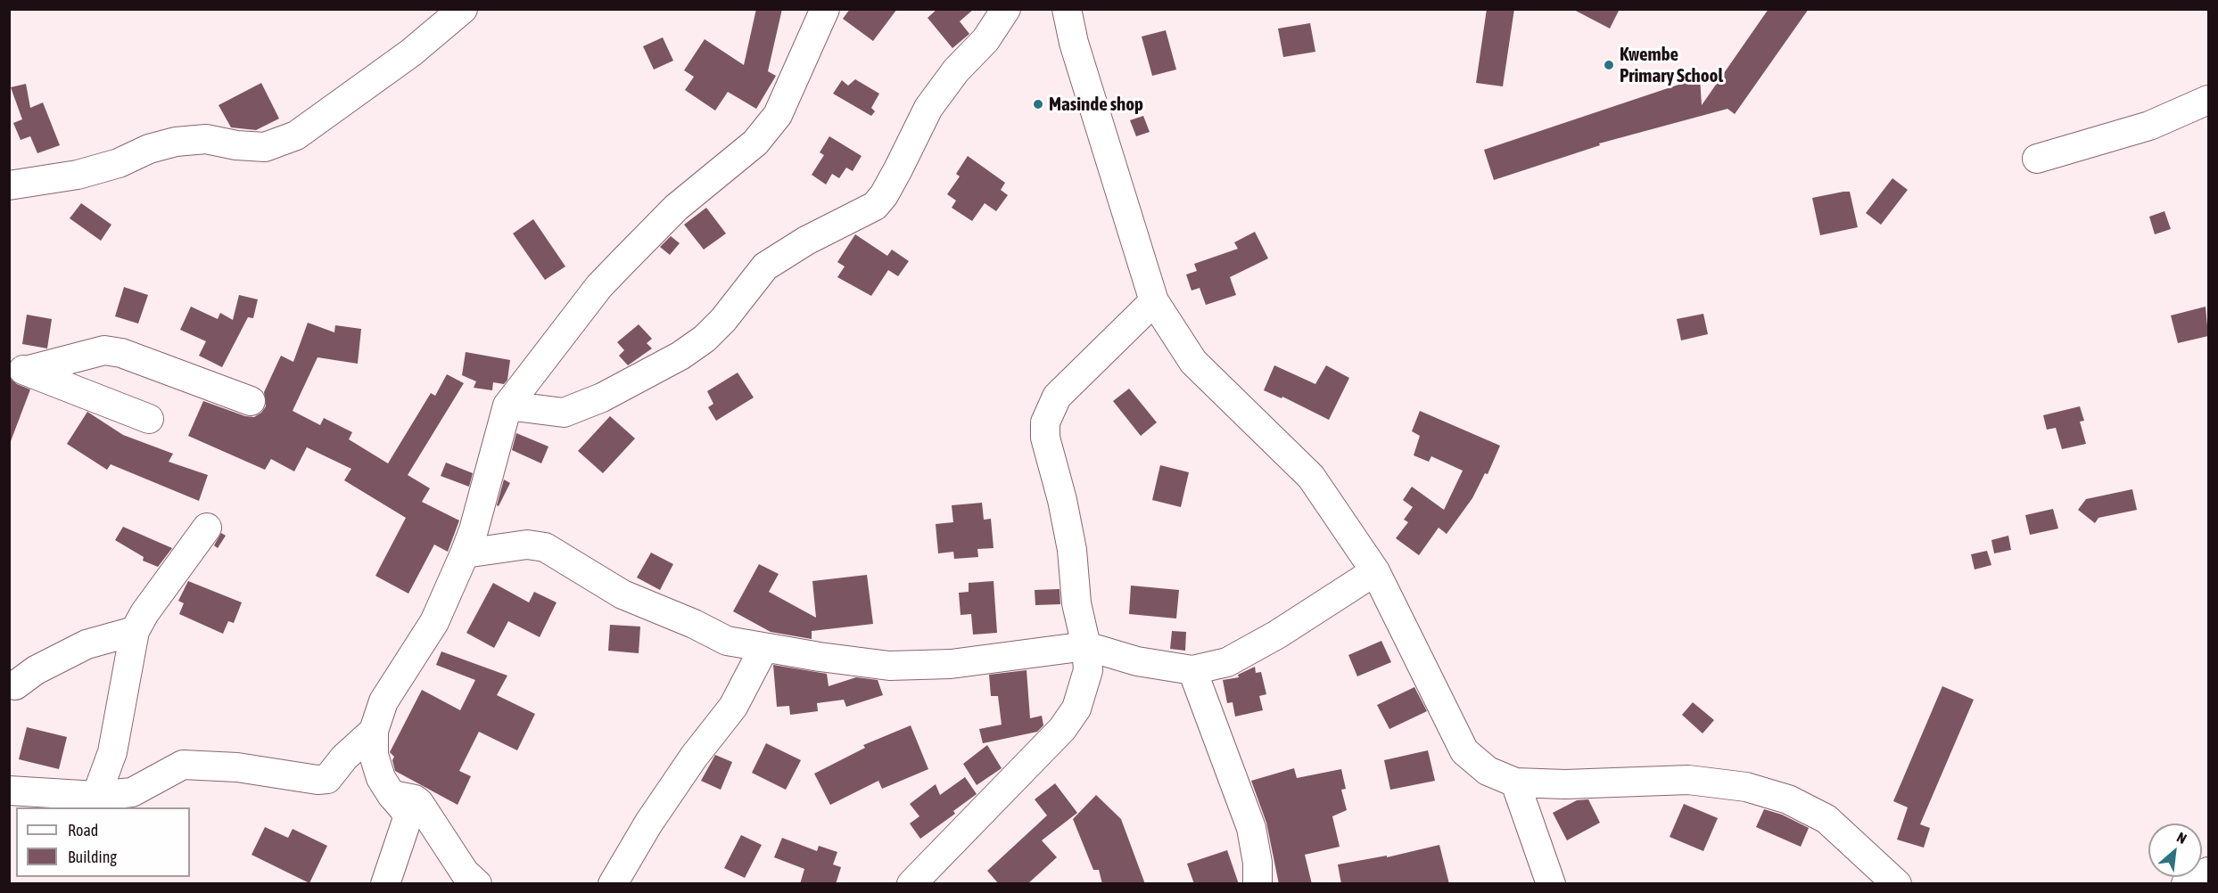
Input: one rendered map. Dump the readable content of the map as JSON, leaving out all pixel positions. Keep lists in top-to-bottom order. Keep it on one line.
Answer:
{"places":["Kwembe Primary School","Masinde shop"],"legend":["Road","Building"],"north":"top right"}
